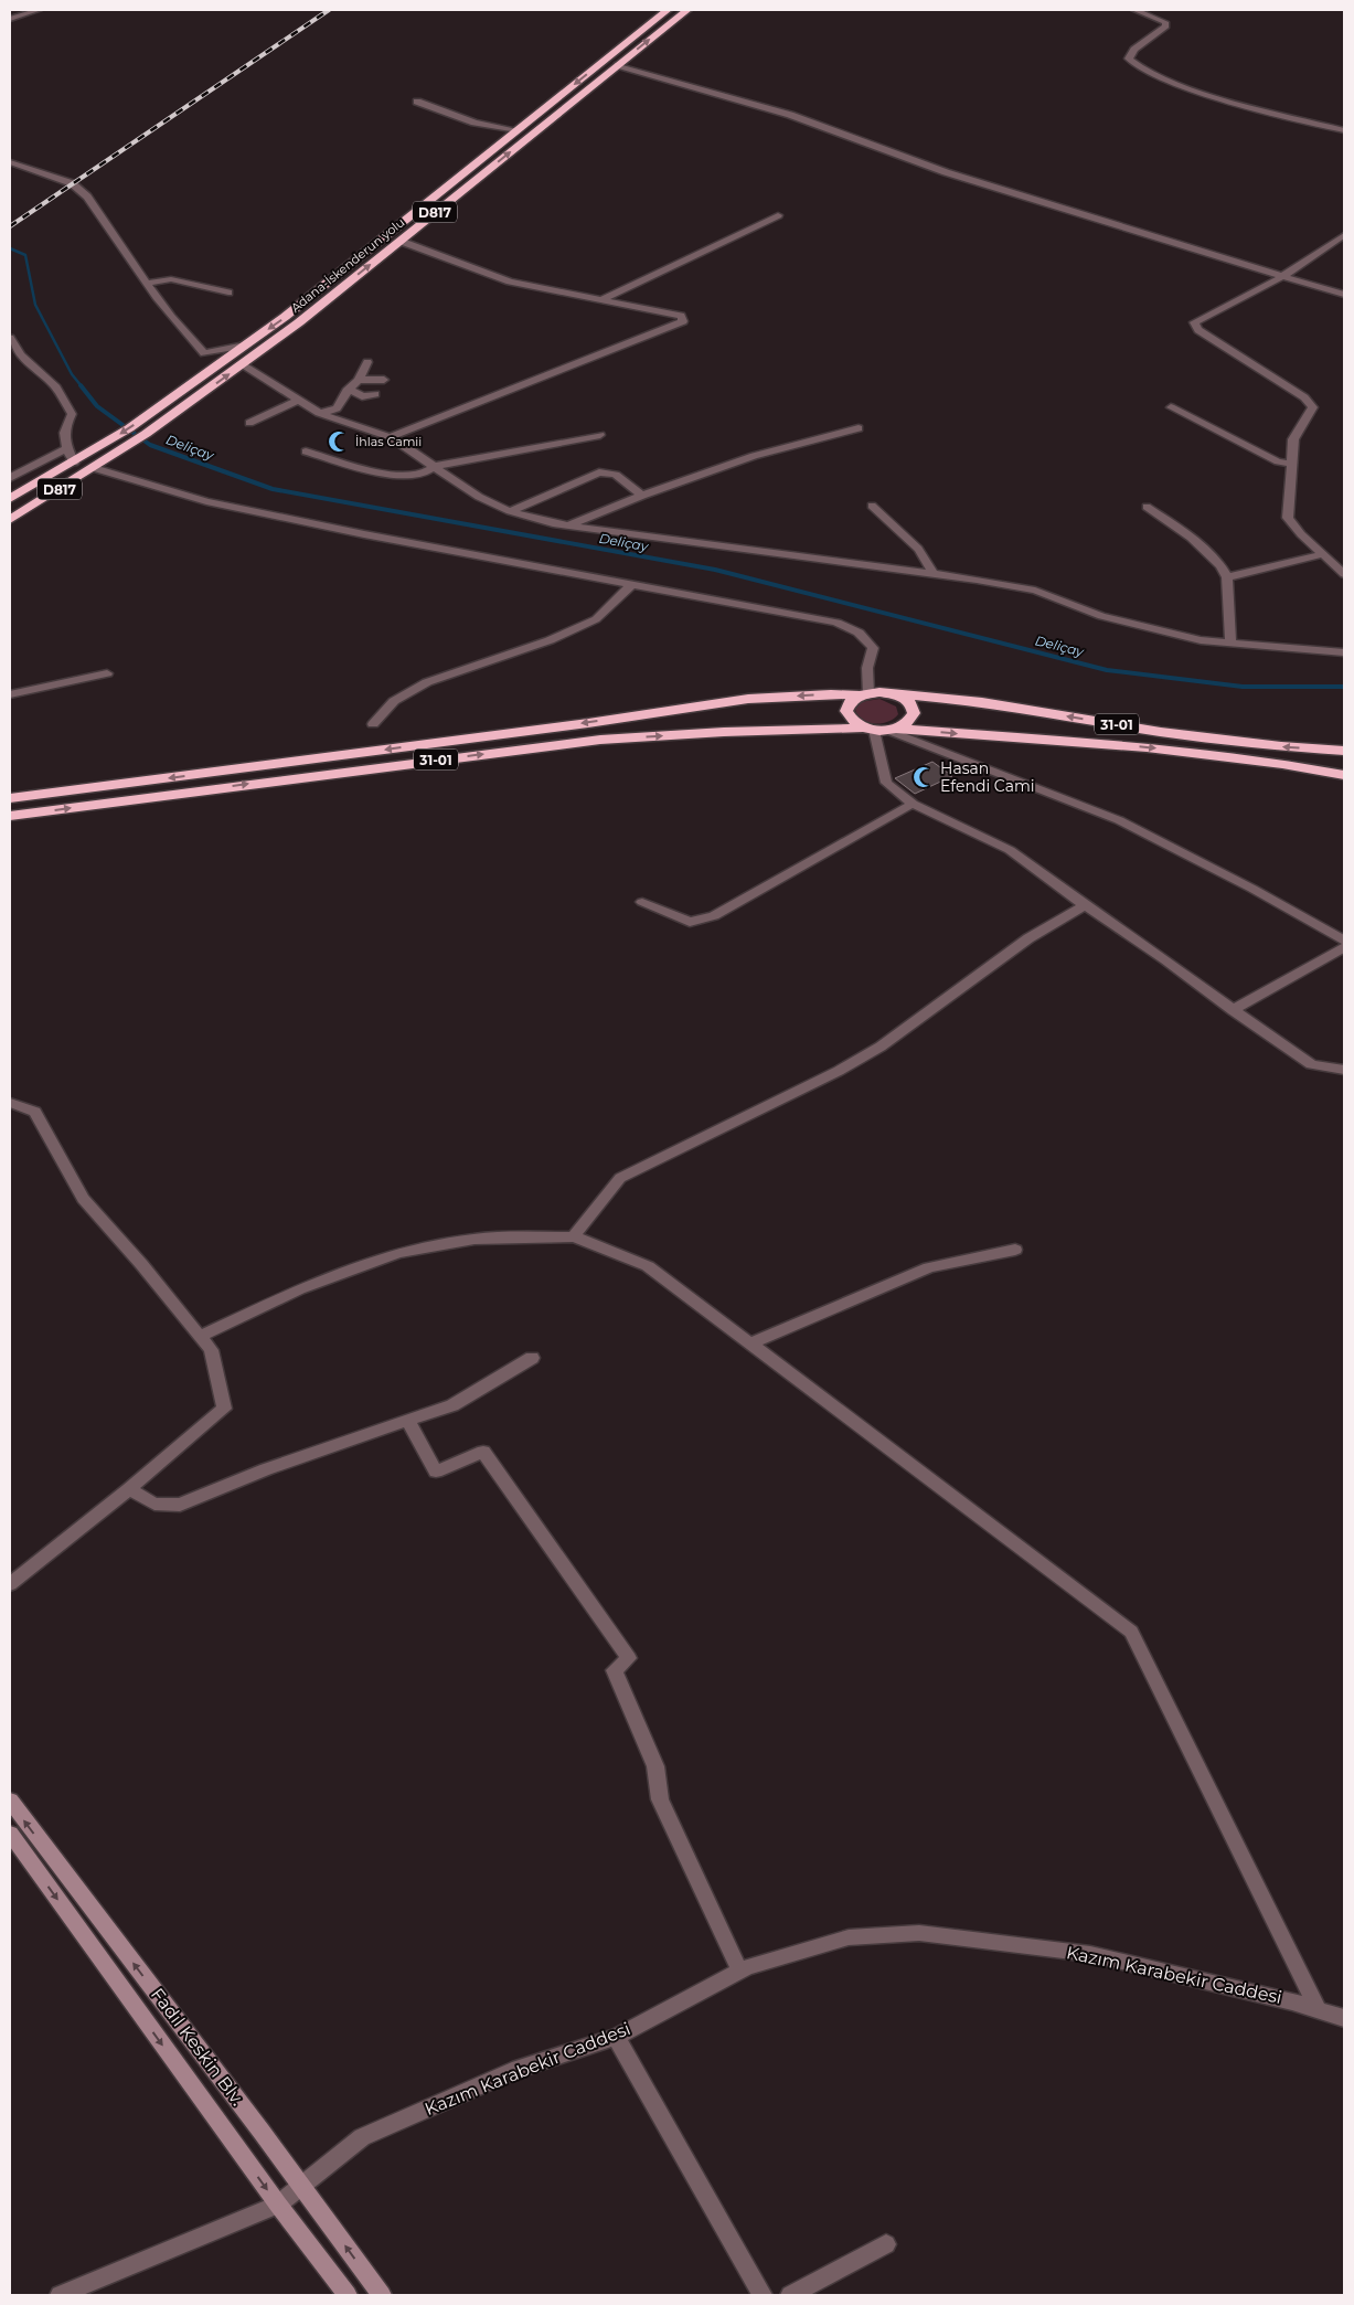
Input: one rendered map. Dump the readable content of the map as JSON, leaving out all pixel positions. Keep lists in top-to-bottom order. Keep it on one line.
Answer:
{"streets":{"highway":["D817","Adana-İskenderun yolu","31-01"],"street":["Kazım Karabekir Caddesi","Fadıl Keskin Blv."]},"crossings":[["Kazım Karabekir Caddesi","Fadıl Keskin Blv."]],"water":["Deliçay"],"places":{"mosque":["İhlas Camii","Hasan Efendi Cami"]}}
